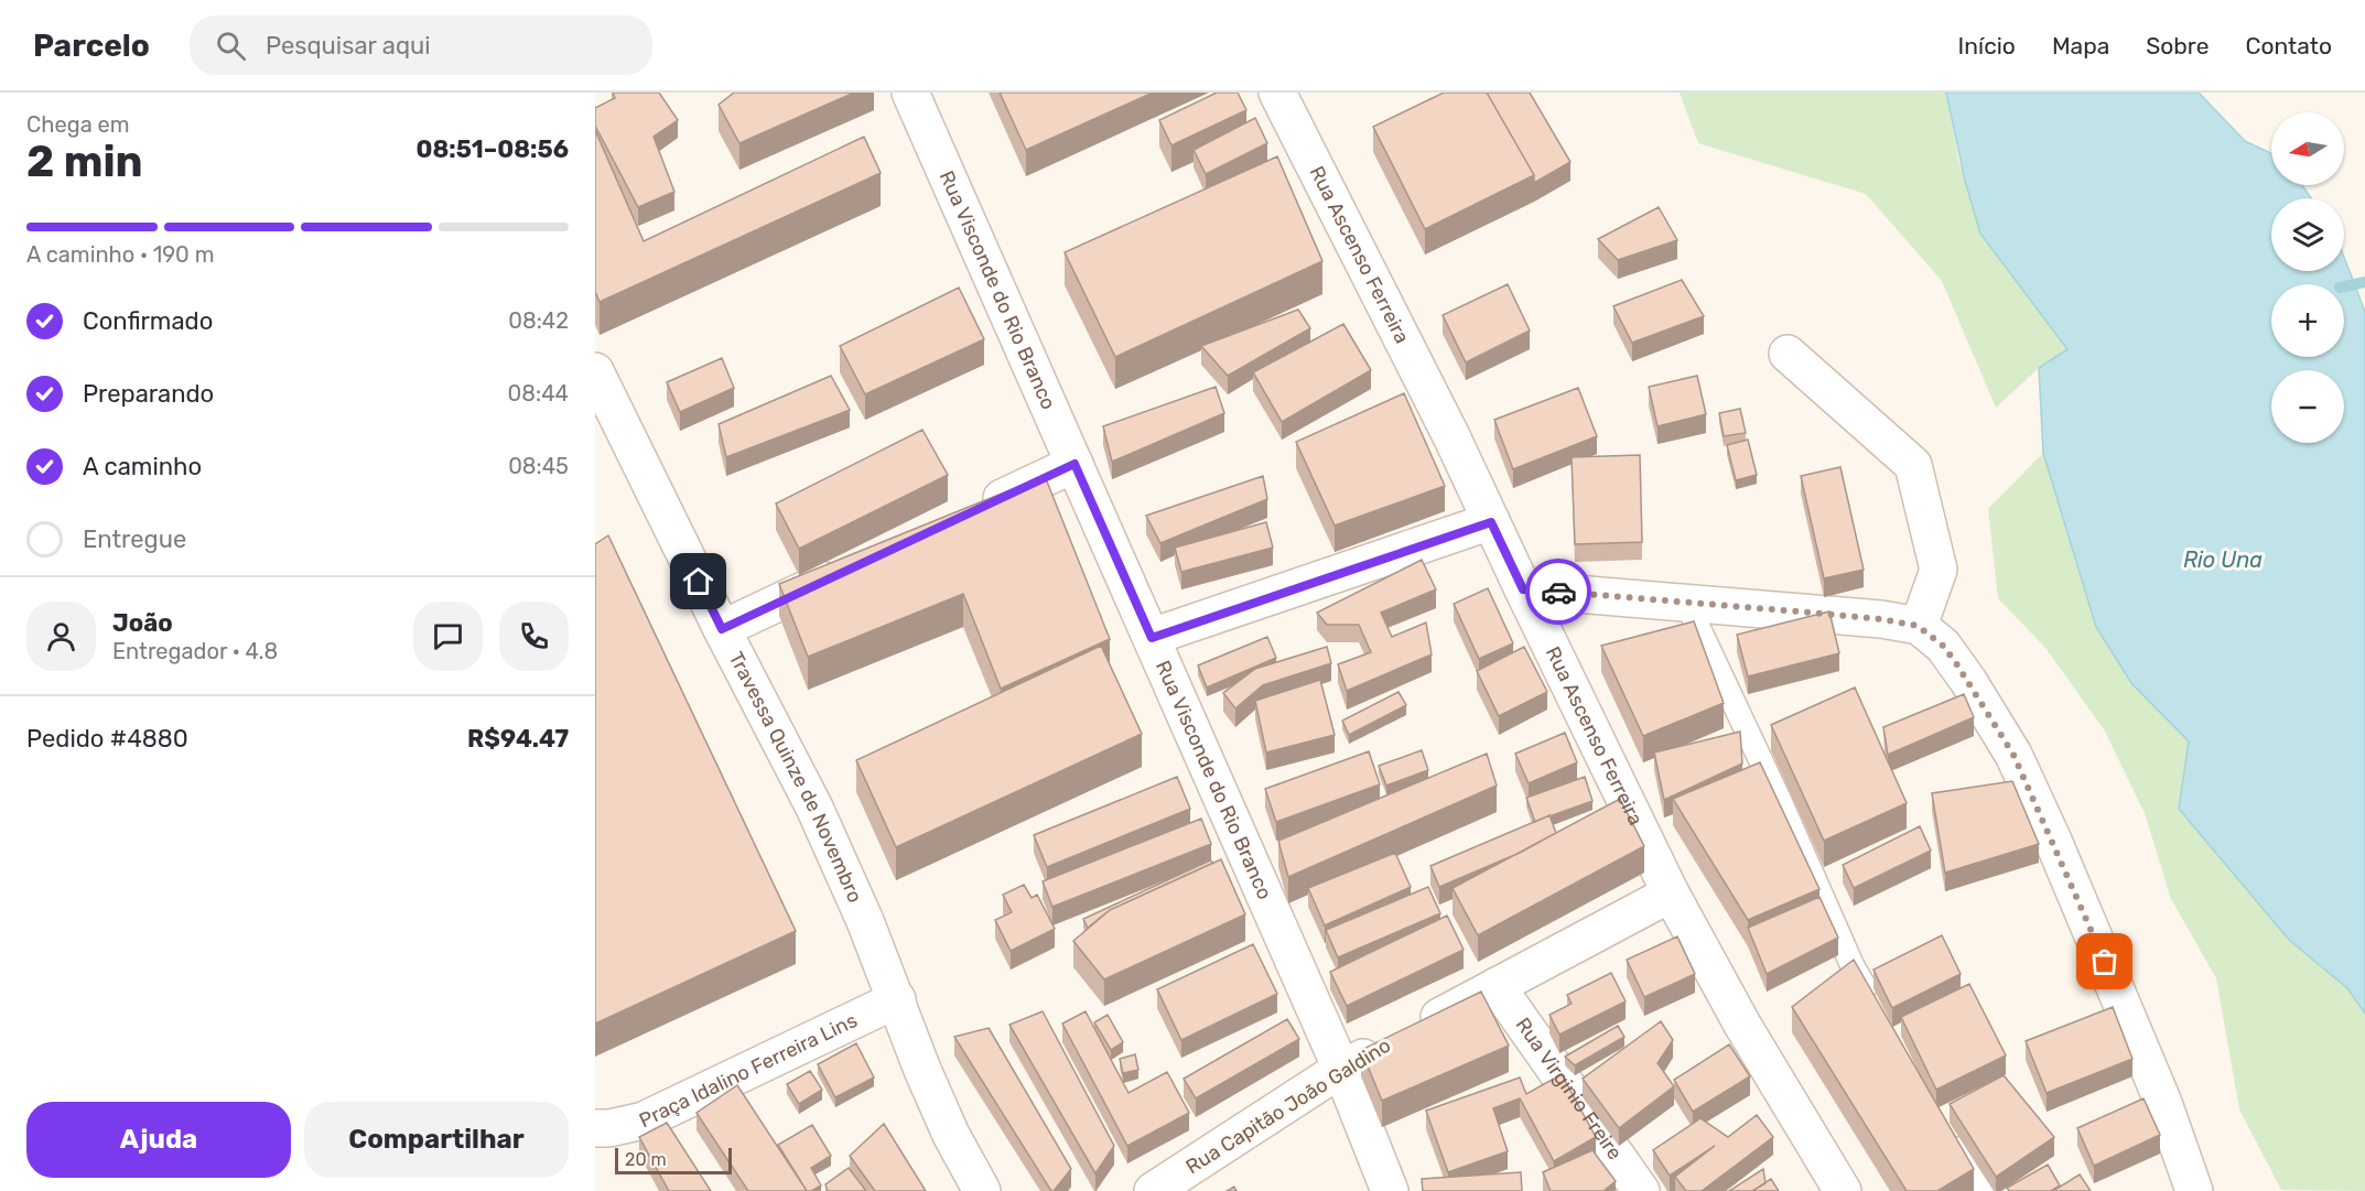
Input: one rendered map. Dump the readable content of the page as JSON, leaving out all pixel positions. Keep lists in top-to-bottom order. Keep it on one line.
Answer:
{"streets":{"street":["Rua Ascenso Ferreira","Rua Visconde do Rio Branco","Travessa Quinze de Novembro","Praça Idalino Ferreira Lins","Rua Virginio Freire","Rua Capitão João Galdino"]},"crossings":[["Rua Ascenso Ferreira","Rua Capitão João Galdino"],["Rua Visconde do Rio Branco","Rua Capitão João Galdino"],["Travessa Quinze de Novembro","Praça Idalino Ferreira Lins"],["Rua Virginio Freire","Rua Capitão João Galdino"]],"water":["Rio Una"],"scale_bar":"20 m","north":"left","page":{"header":"Parcelo","search":"Pesquisar aqui","nav":["Início","Mapa","Sobre","Contato"],"heading":["2 min","Chega em","08:51–08:56"],"panel":["João","Entregador · 4.8","Pedido #4880","R$94.47"],"map_buttons":["+","−"],"bar":"A caminho · 190 m","list":[["Confirmado","08:42"],["Preparando","08:44"],["A caminho","08:45"],"Entregue"],"buttons":["Ajuda","Compartilhar"],"scale":"20 m"}}
